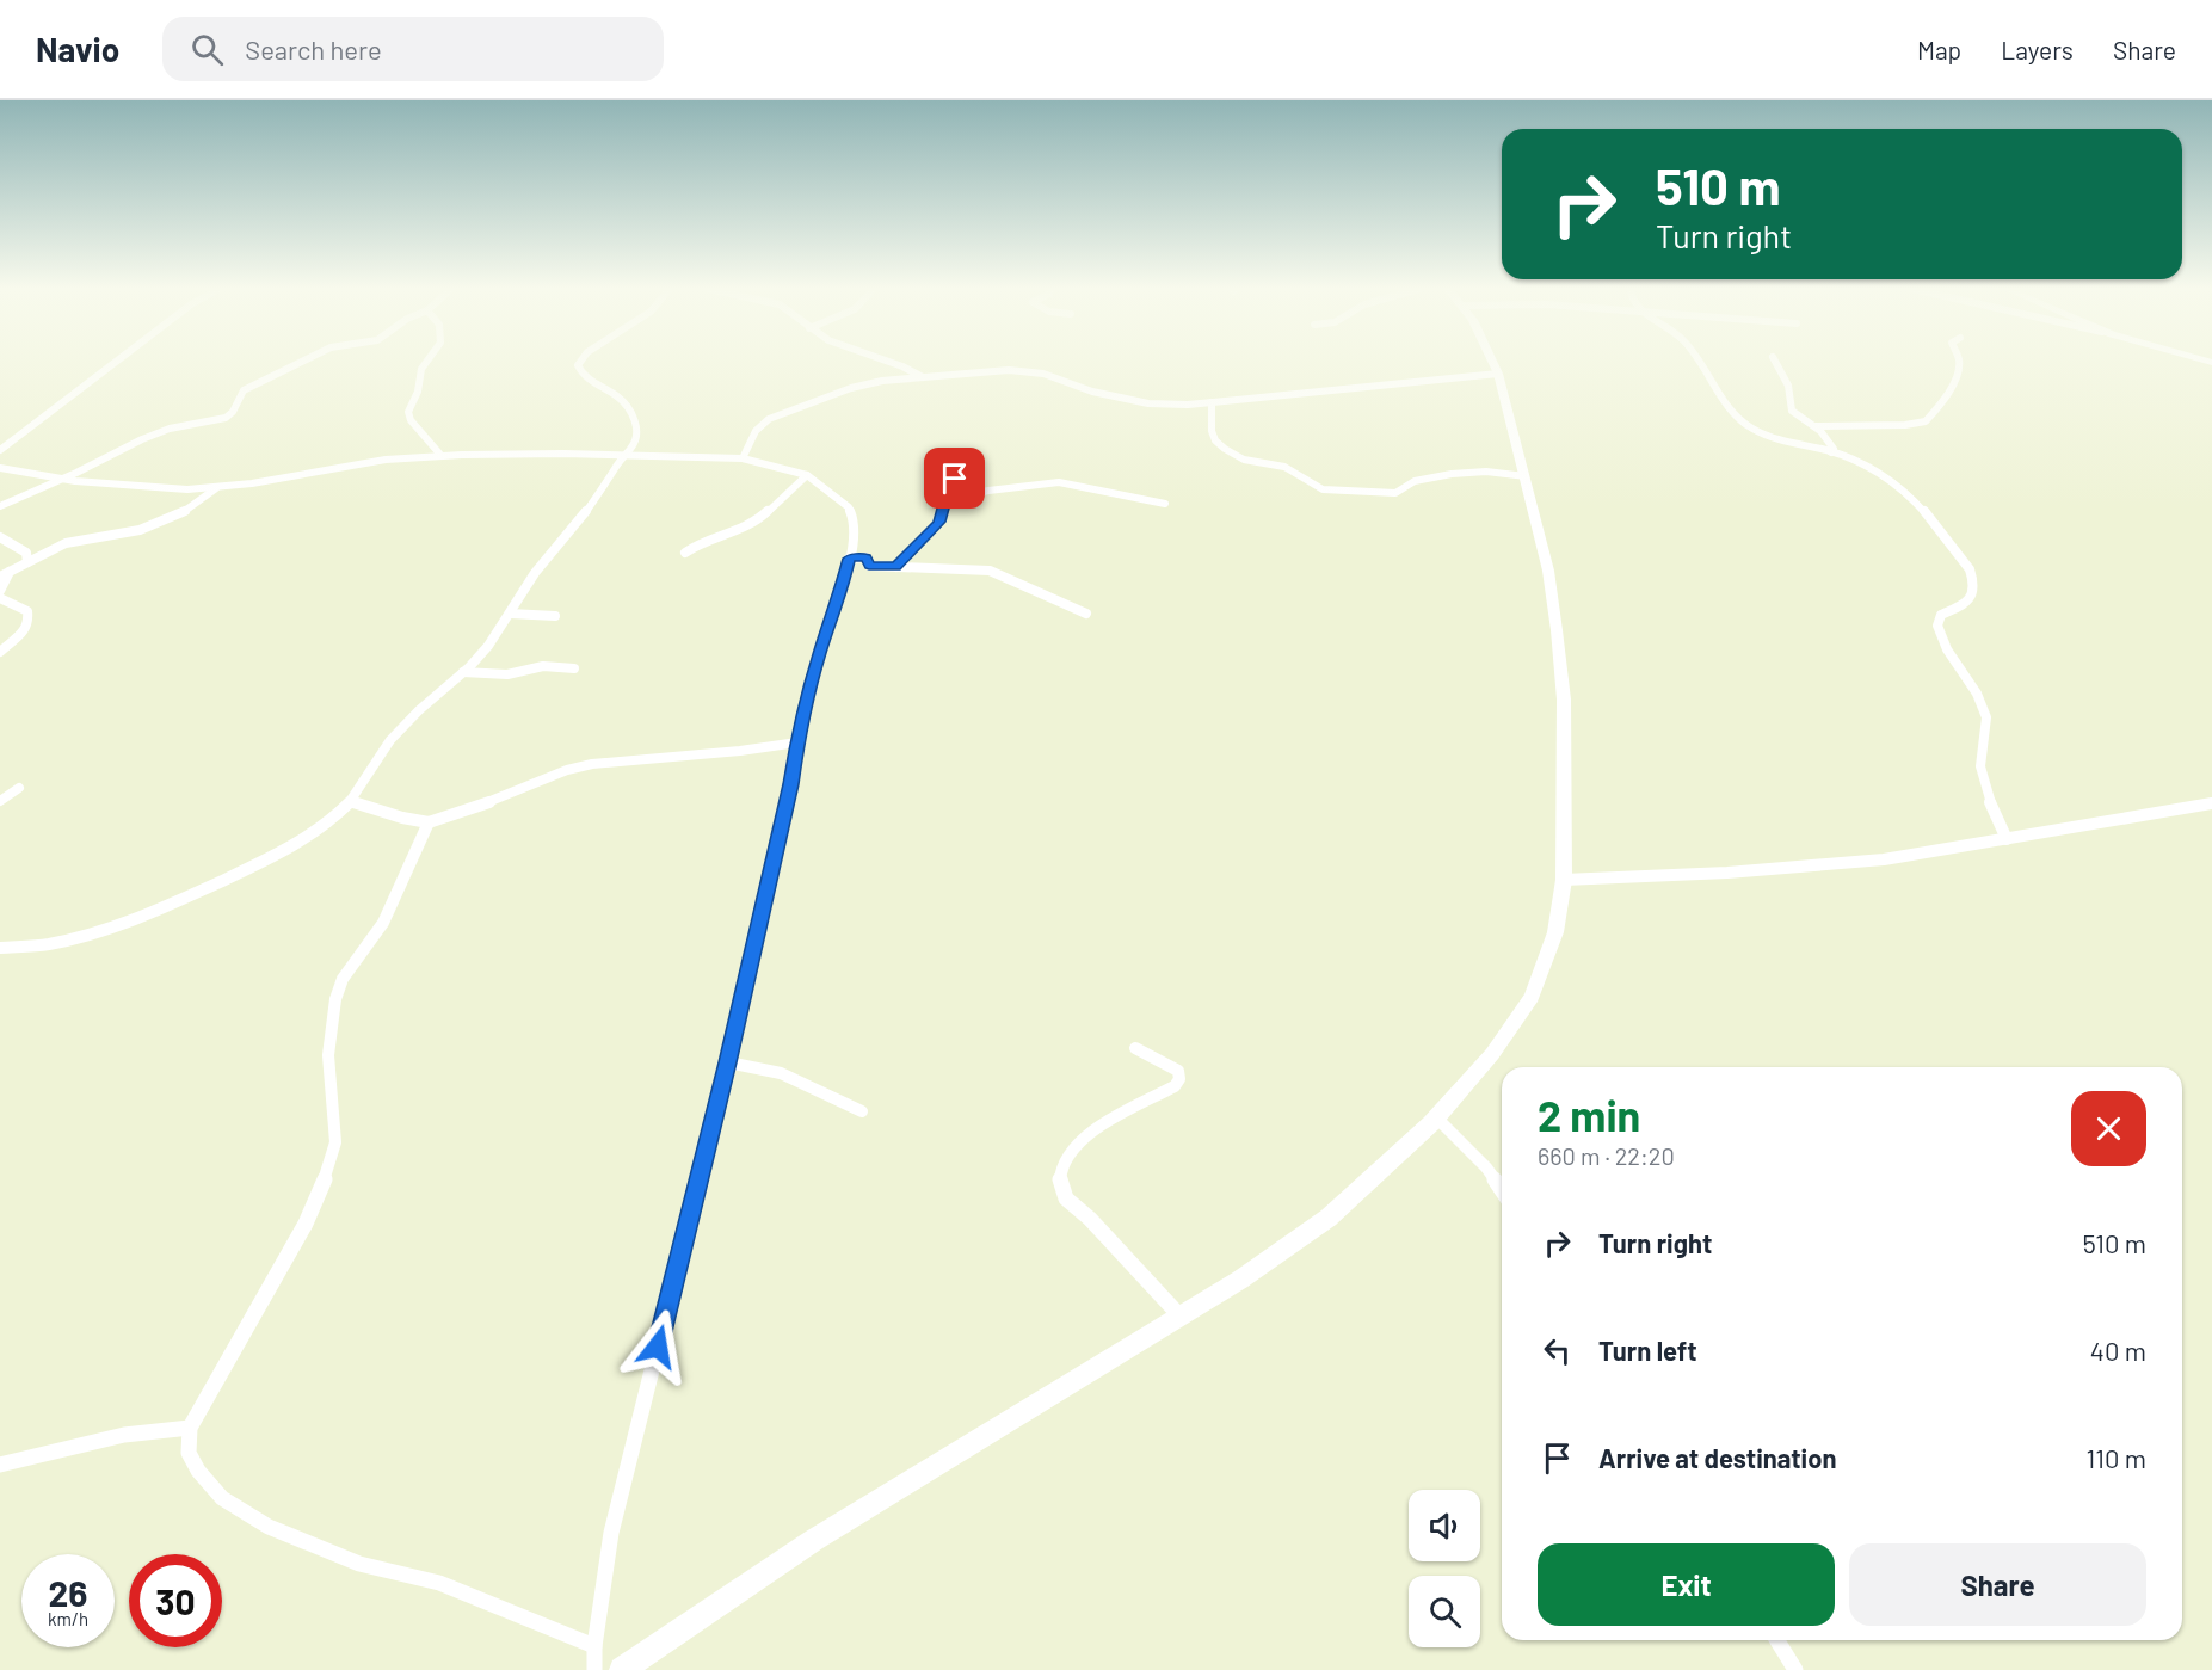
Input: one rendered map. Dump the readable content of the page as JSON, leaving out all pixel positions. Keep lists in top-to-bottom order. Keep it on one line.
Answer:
{"page":{"header":"Navio","search":"Search here","nav":["Map","Layers","Share"],"turn":["510 m","Turn right"],"heading":["2 min","660 m · 22:20"],"list":[{"name":"Turn right","value":"510 m"},{"name":"Turn left","value":"40 m"},{"name":"Arrive at destination","value":"110 m"}],"buttons":["Exit","Share"],"speed":"26 km/h","limit":"30"}}
